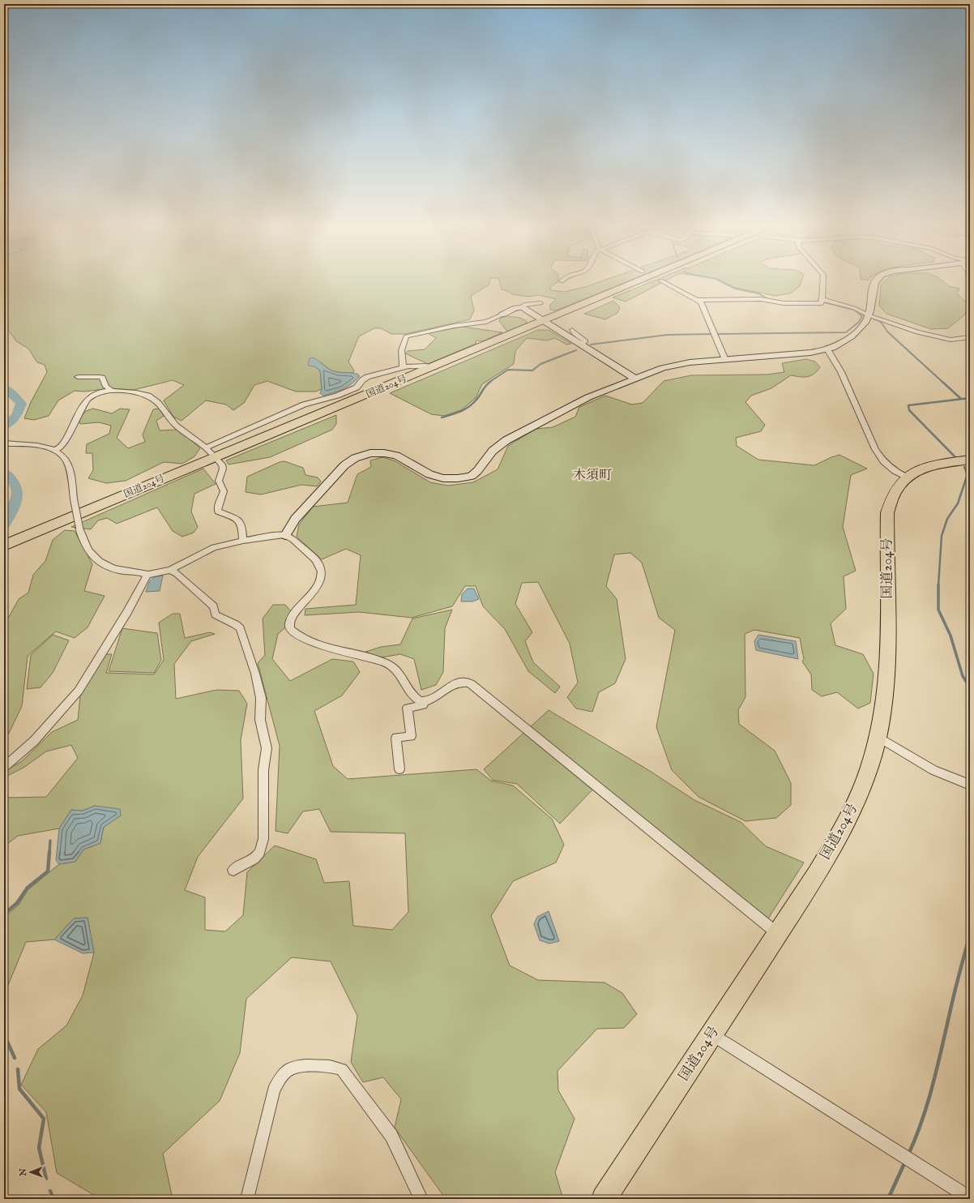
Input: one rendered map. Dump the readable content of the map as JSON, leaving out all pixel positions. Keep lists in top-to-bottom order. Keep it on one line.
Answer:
{"streets":{"highway":["国道204号"]},"districts":["木須町"],"north":"left"}
